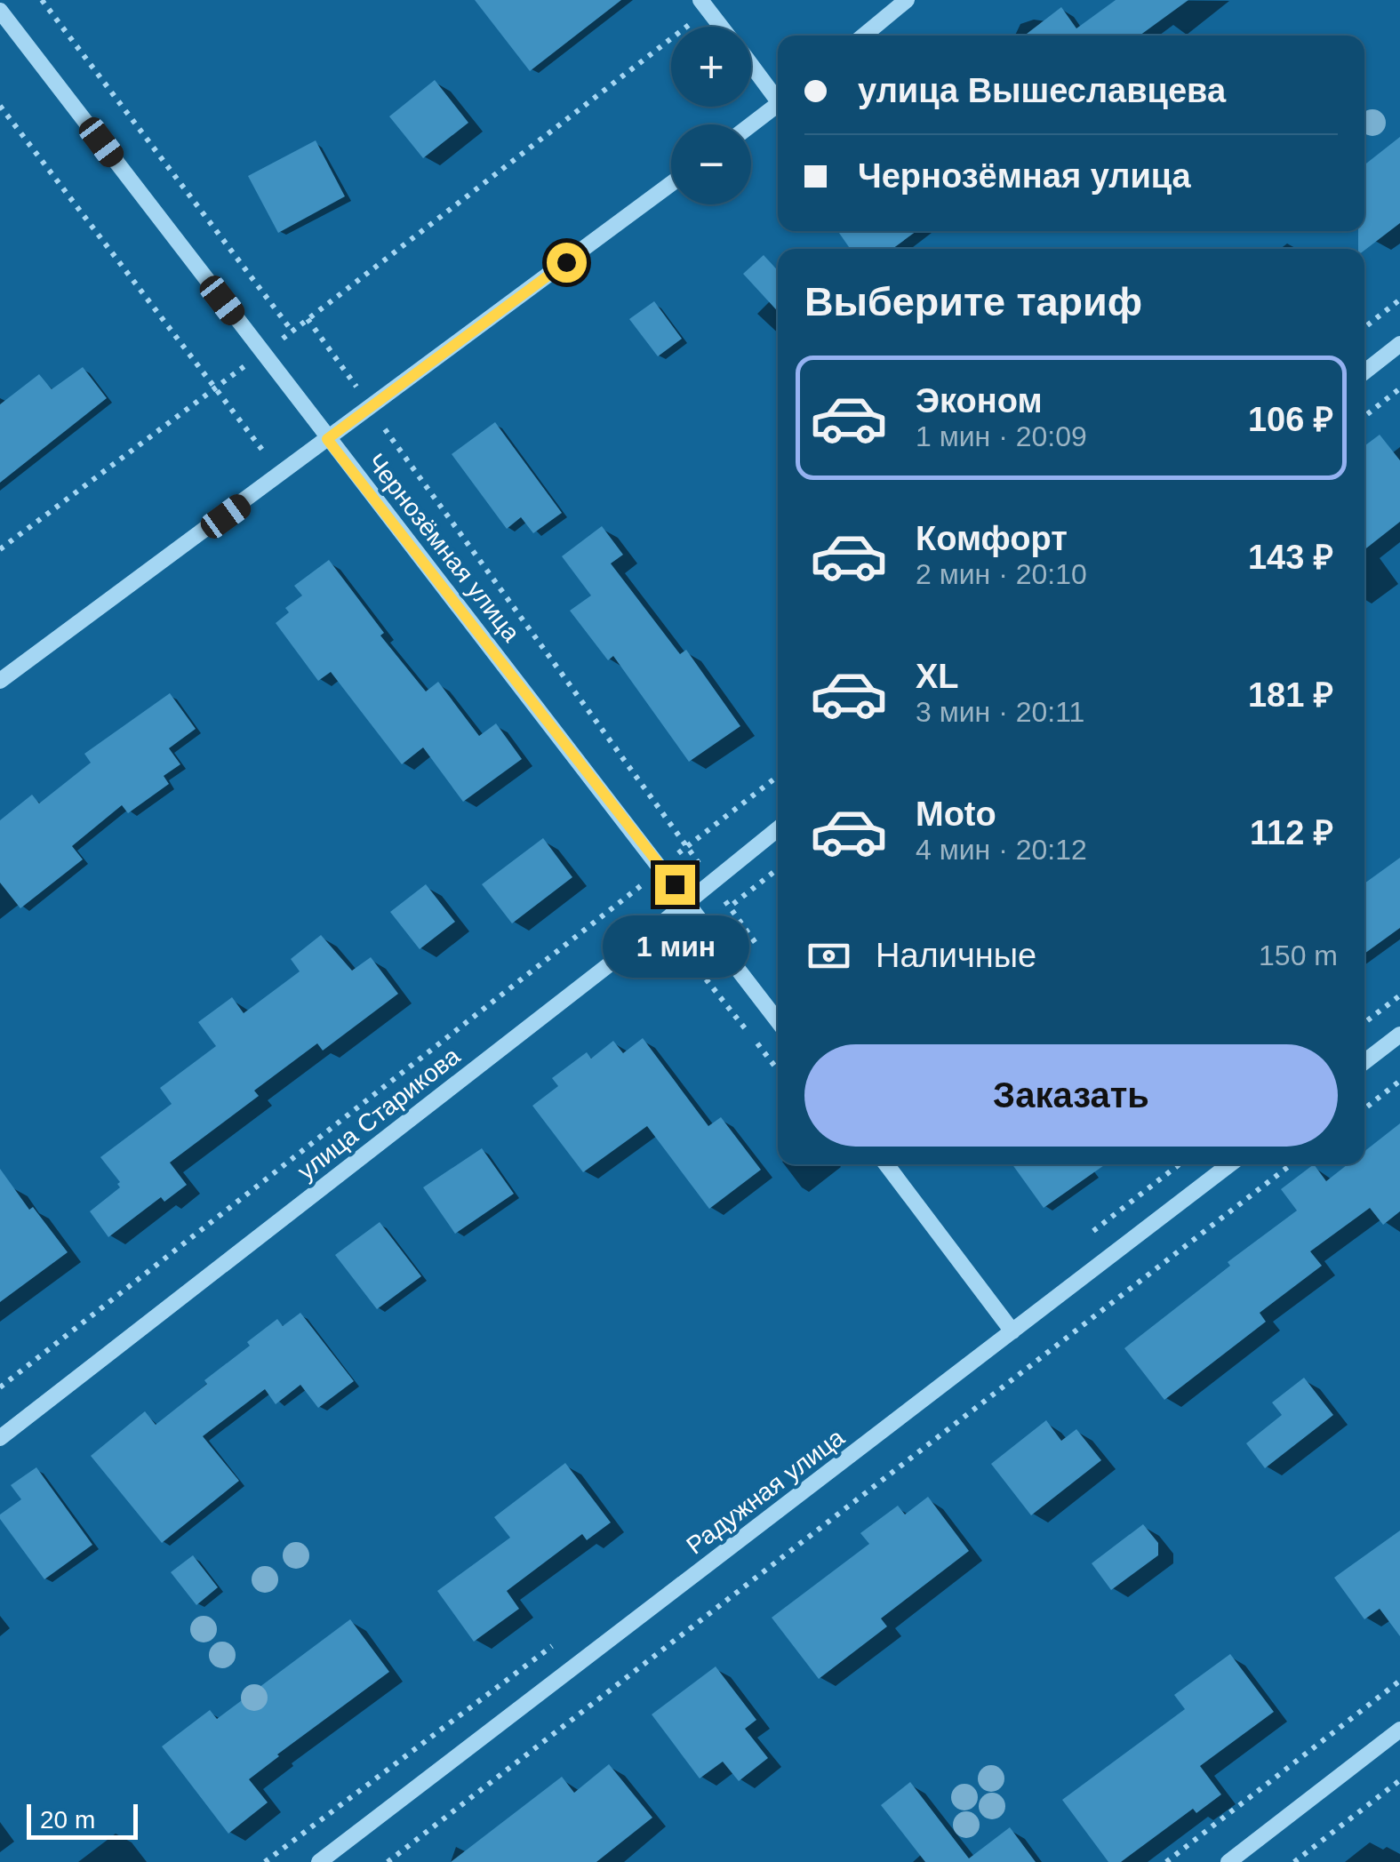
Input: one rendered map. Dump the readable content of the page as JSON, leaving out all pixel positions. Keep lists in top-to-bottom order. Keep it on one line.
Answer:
{"streets":{"street":["Чернозёмная улица","улица Старикова","Радужная улица"]},"crossings":[["Чернозёмная улица","улица Старикова"]],"scale_bar":"20 m","page":{"map_buttons":["+","−"],"banner":["улица Вышеславцева","Чернозёмная улица"],"heading":"Выберите тариф","list":[{"name":"Эконом","note":"1 мин · 20:09","value":"106 ₽"},{"name":"Комфорт","note":"2 мин · 20:10","value":"143 ₽"},{"name":"XL","note":"3 мин · 20:11","value":"181 ₽"},{"name":"Moto","note":"4 мин · 20:12","value":"112 ₽"}],"pay":["Наличные","150 m"],"bubble":"1 мин","buttons":"Заказать","scale":"20 m"}}
